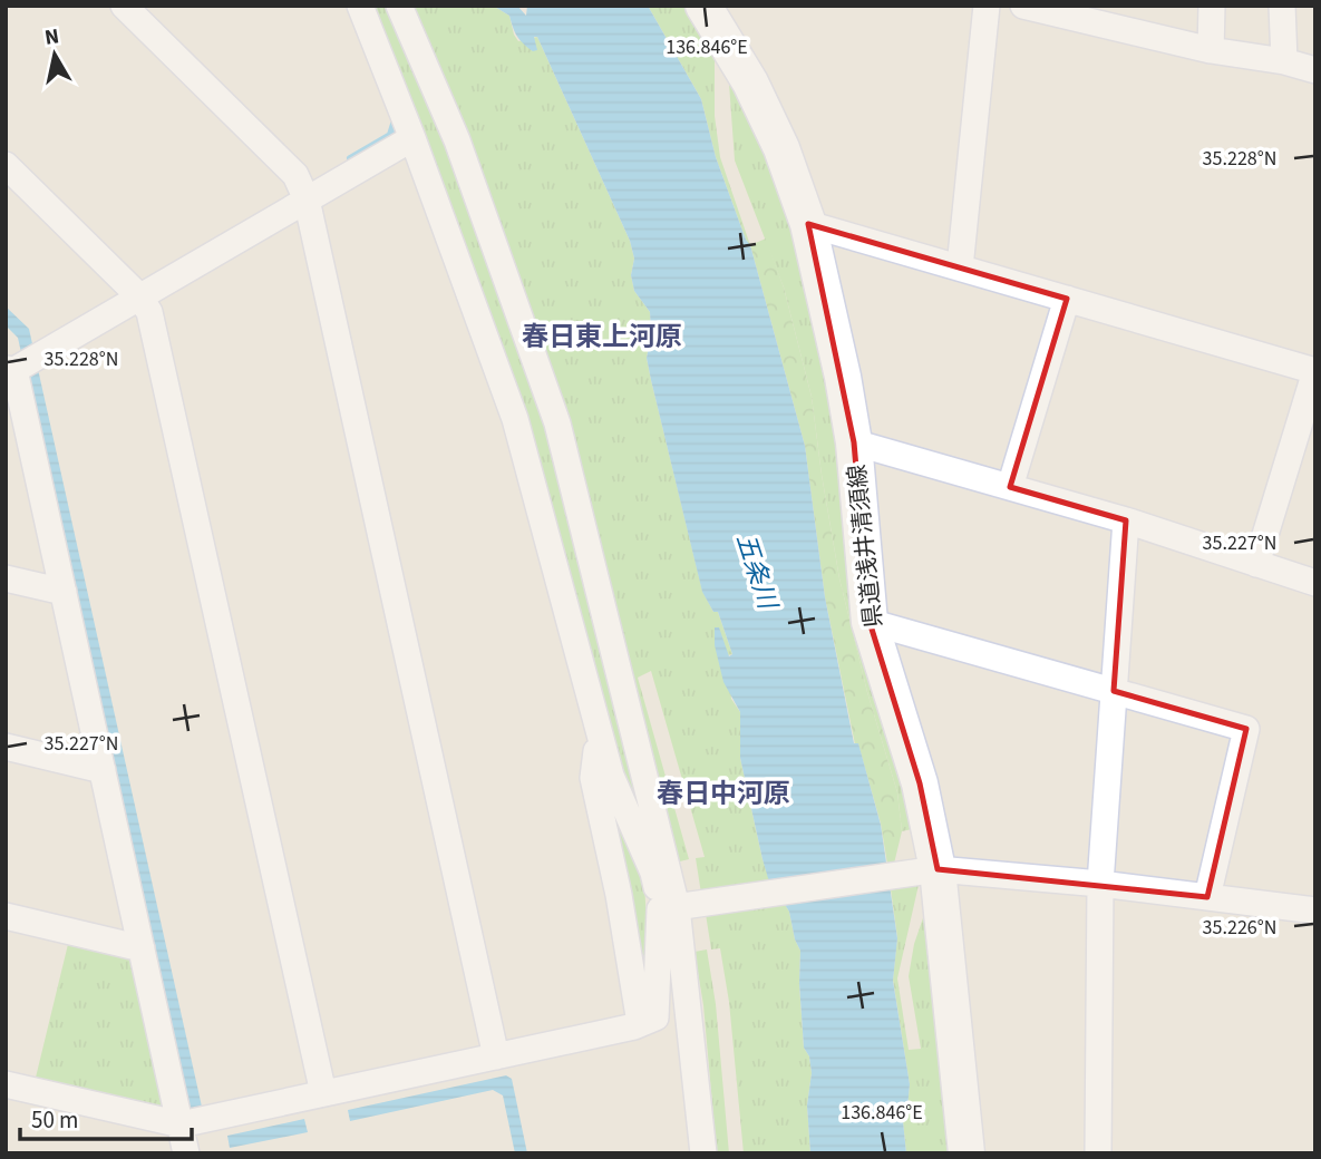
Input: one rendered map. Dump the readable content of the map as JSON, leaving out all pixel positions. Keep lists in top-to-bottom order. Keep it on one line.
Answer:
{"streets":{"main road":["県道浅井清須線"]},"districts":["春日東上河原","春日中河原"],"water":["五条川"],"scale_bar":"50 m","north":"top","coordinates":["136.846°E","35.228°N","35.227°N","35.226°N"]}
